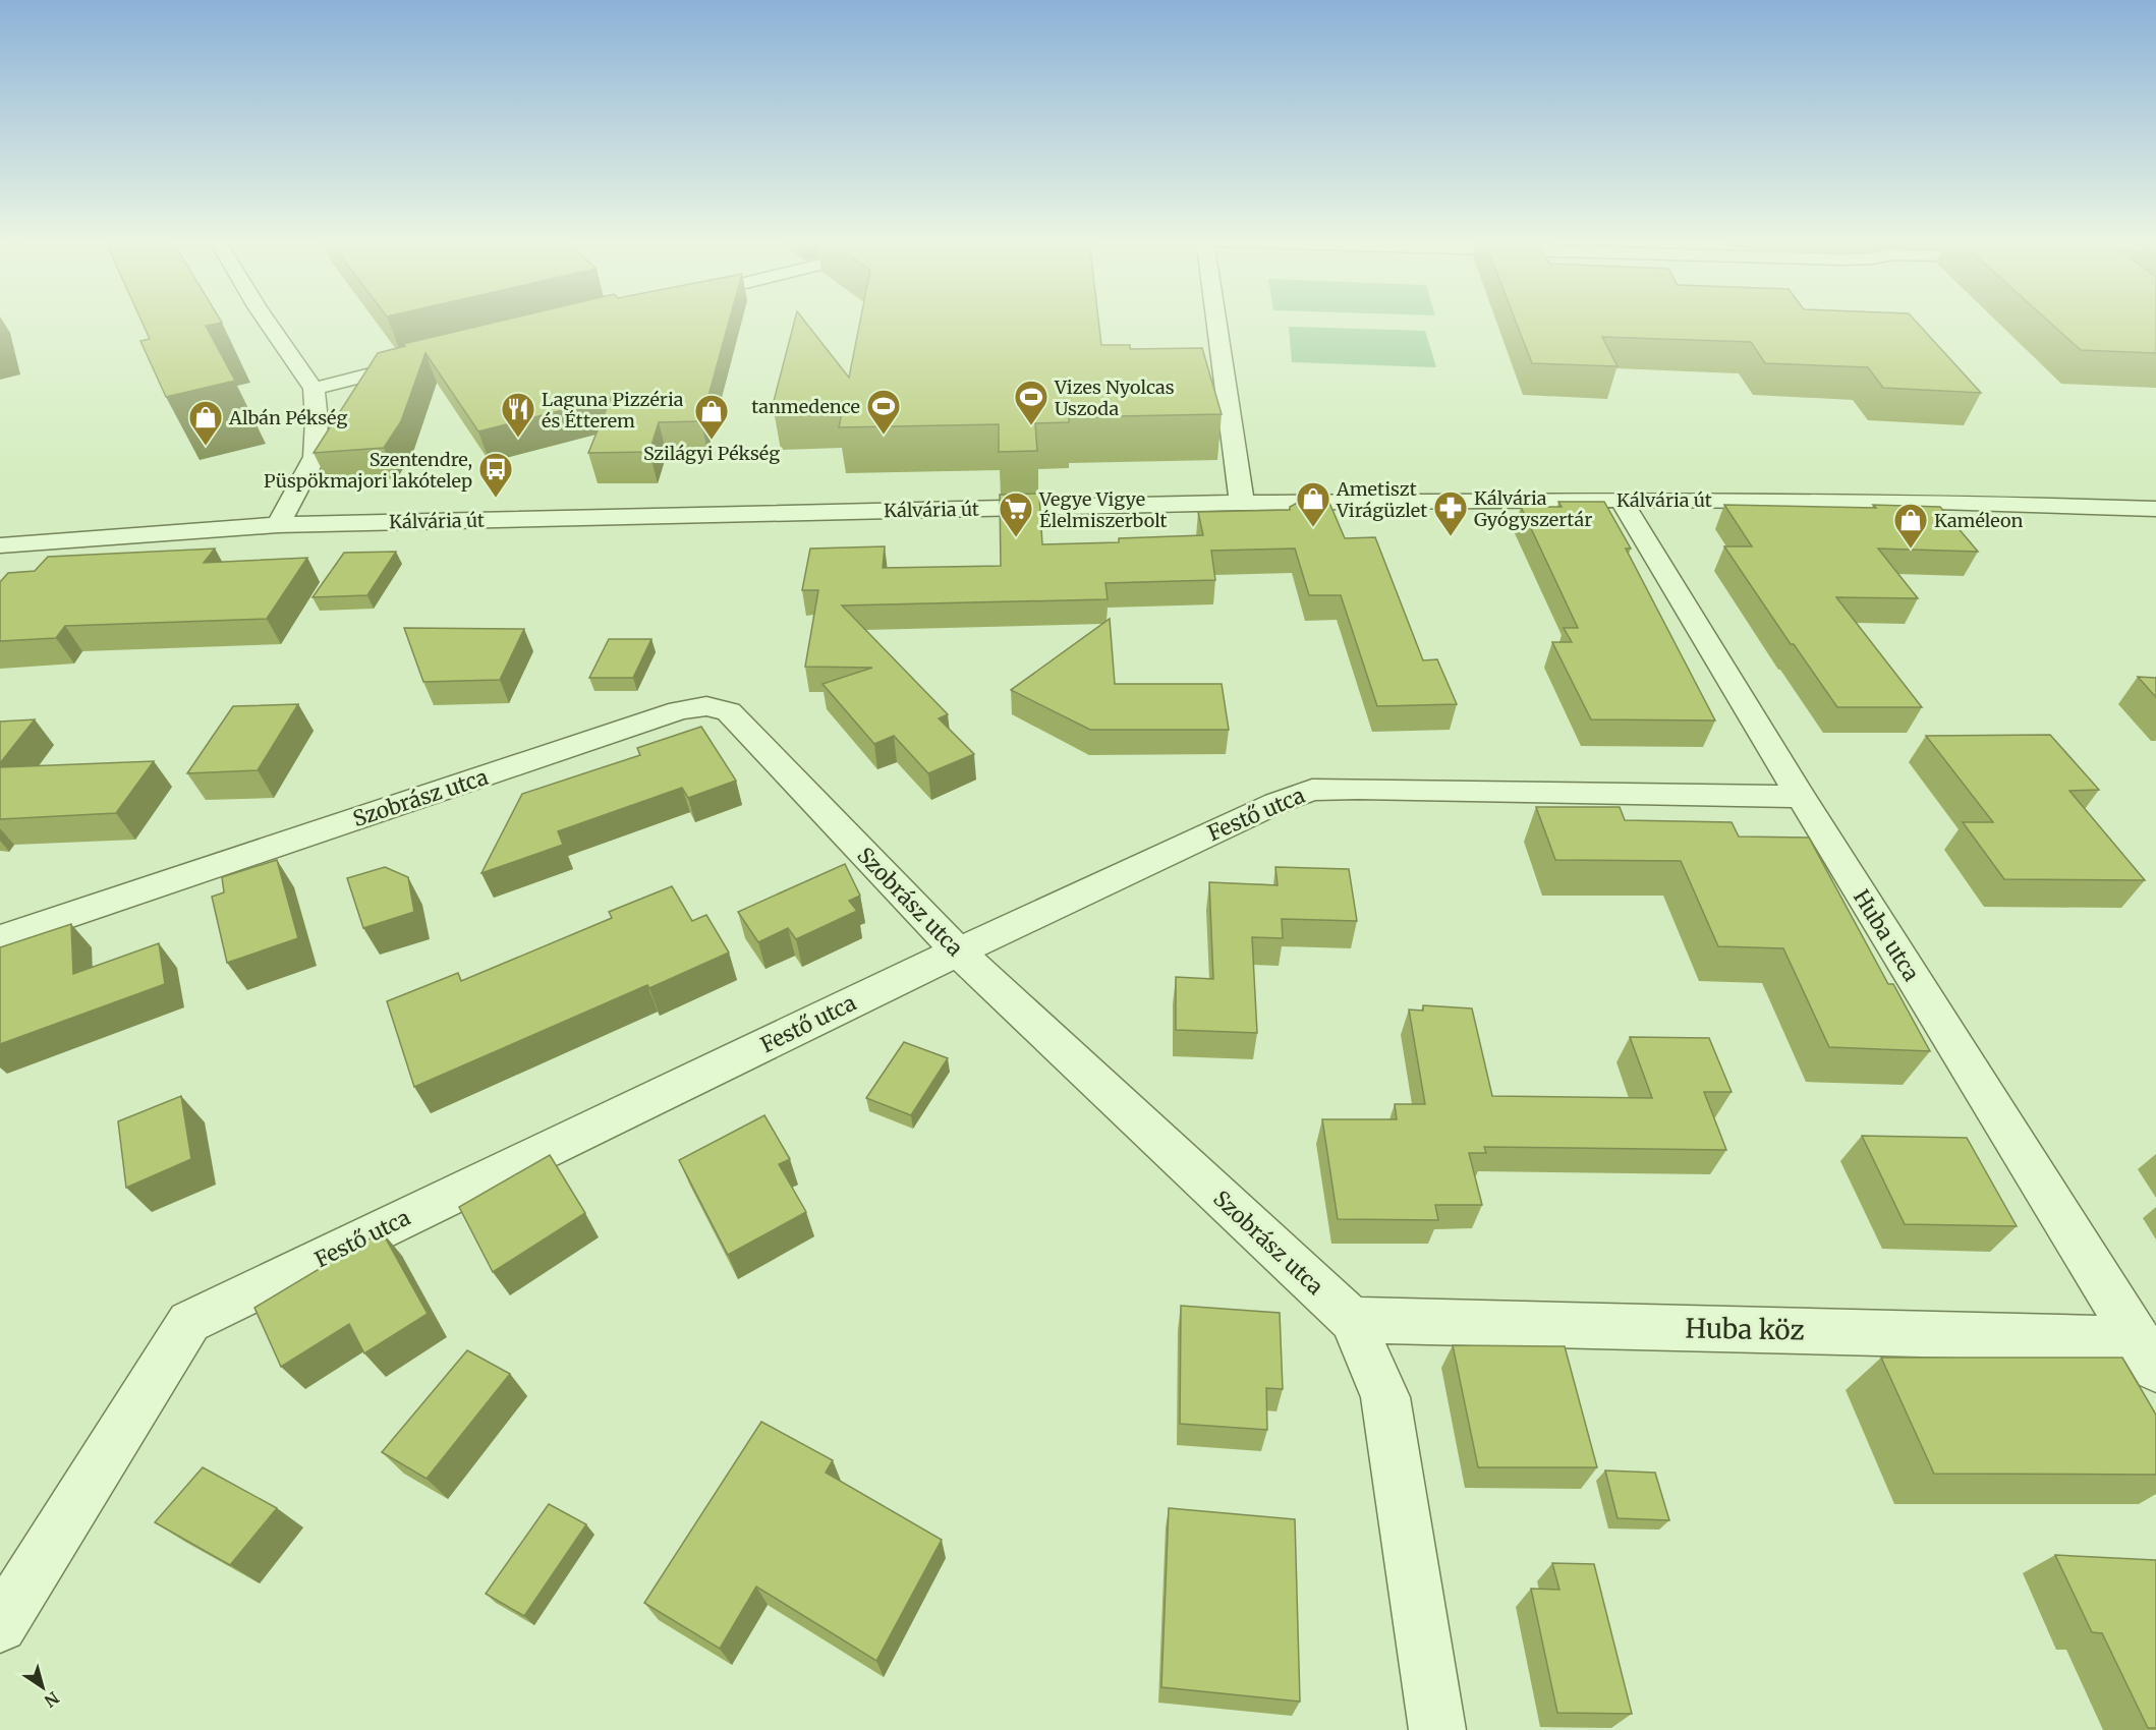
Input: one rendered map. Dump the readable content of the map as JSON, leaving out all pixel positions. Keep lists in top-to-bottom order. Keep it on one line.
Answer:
{"streets":{"street":["Kálvária út","Szobrász utca","Festő utca","Huba utca","Huba köz"]},"crossings":[["Kálvária út","Huba utca"],["Szobrász utca","Festő utca"],["Szobrász utca","Huba köz"],["Festő utca","Huba utca"],["Huba utca","Huba köz"]],"places":{"sports":["Vizes Nyolcas Uszoda","tanmedence"],"restaurant":["Laguna Pizzéria és Étterem"],"shop":["Szilágyi Pékség","Albán Pékség","Ametiszt Virágüzlet","Kaméleon"],"bus stop":["Szentendre, Püspökmajori lakótelep"],"pharmacy":["Kálvária Gyógyszertár"],"supermarket":["Vegye Vigye Élelmiszerbolt"]},"north":"bottom right"}
